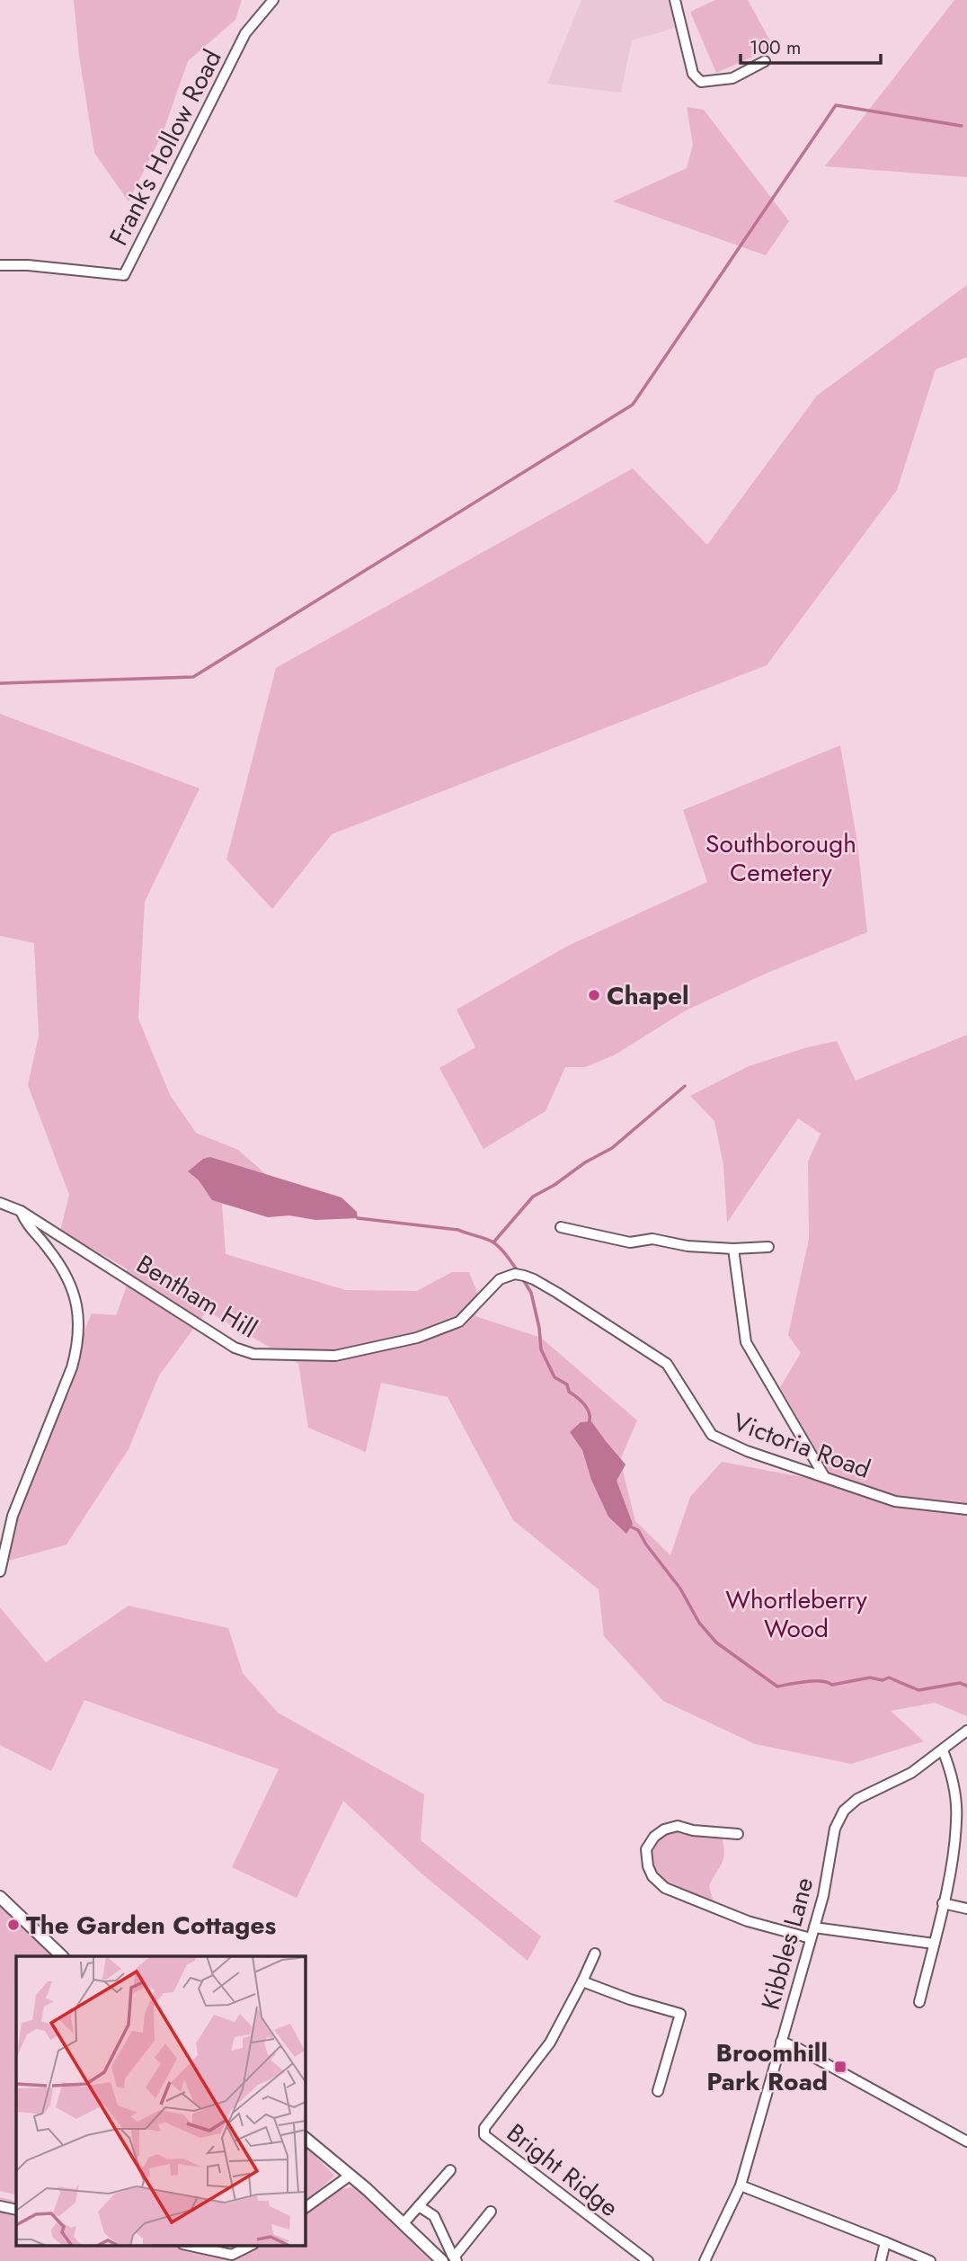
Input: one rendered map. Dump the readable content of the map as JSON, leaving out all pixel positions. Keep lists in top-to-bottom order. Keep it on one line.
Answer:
{"streets":{"street":["Frank's Hollow Road","Bentham Hill","Victoria Road","Kibbles Lane","Bright Ridge"]},"crossings":[["Bentham Hill","Victoria Road"]],"parks":["Southborough Cemetery","Whortleberry Wood"],"places":{"other":["Chapel","The Garden Cottages"],"transit":["Broomhill Park Road"]},"scale_bar":"100 m"}
